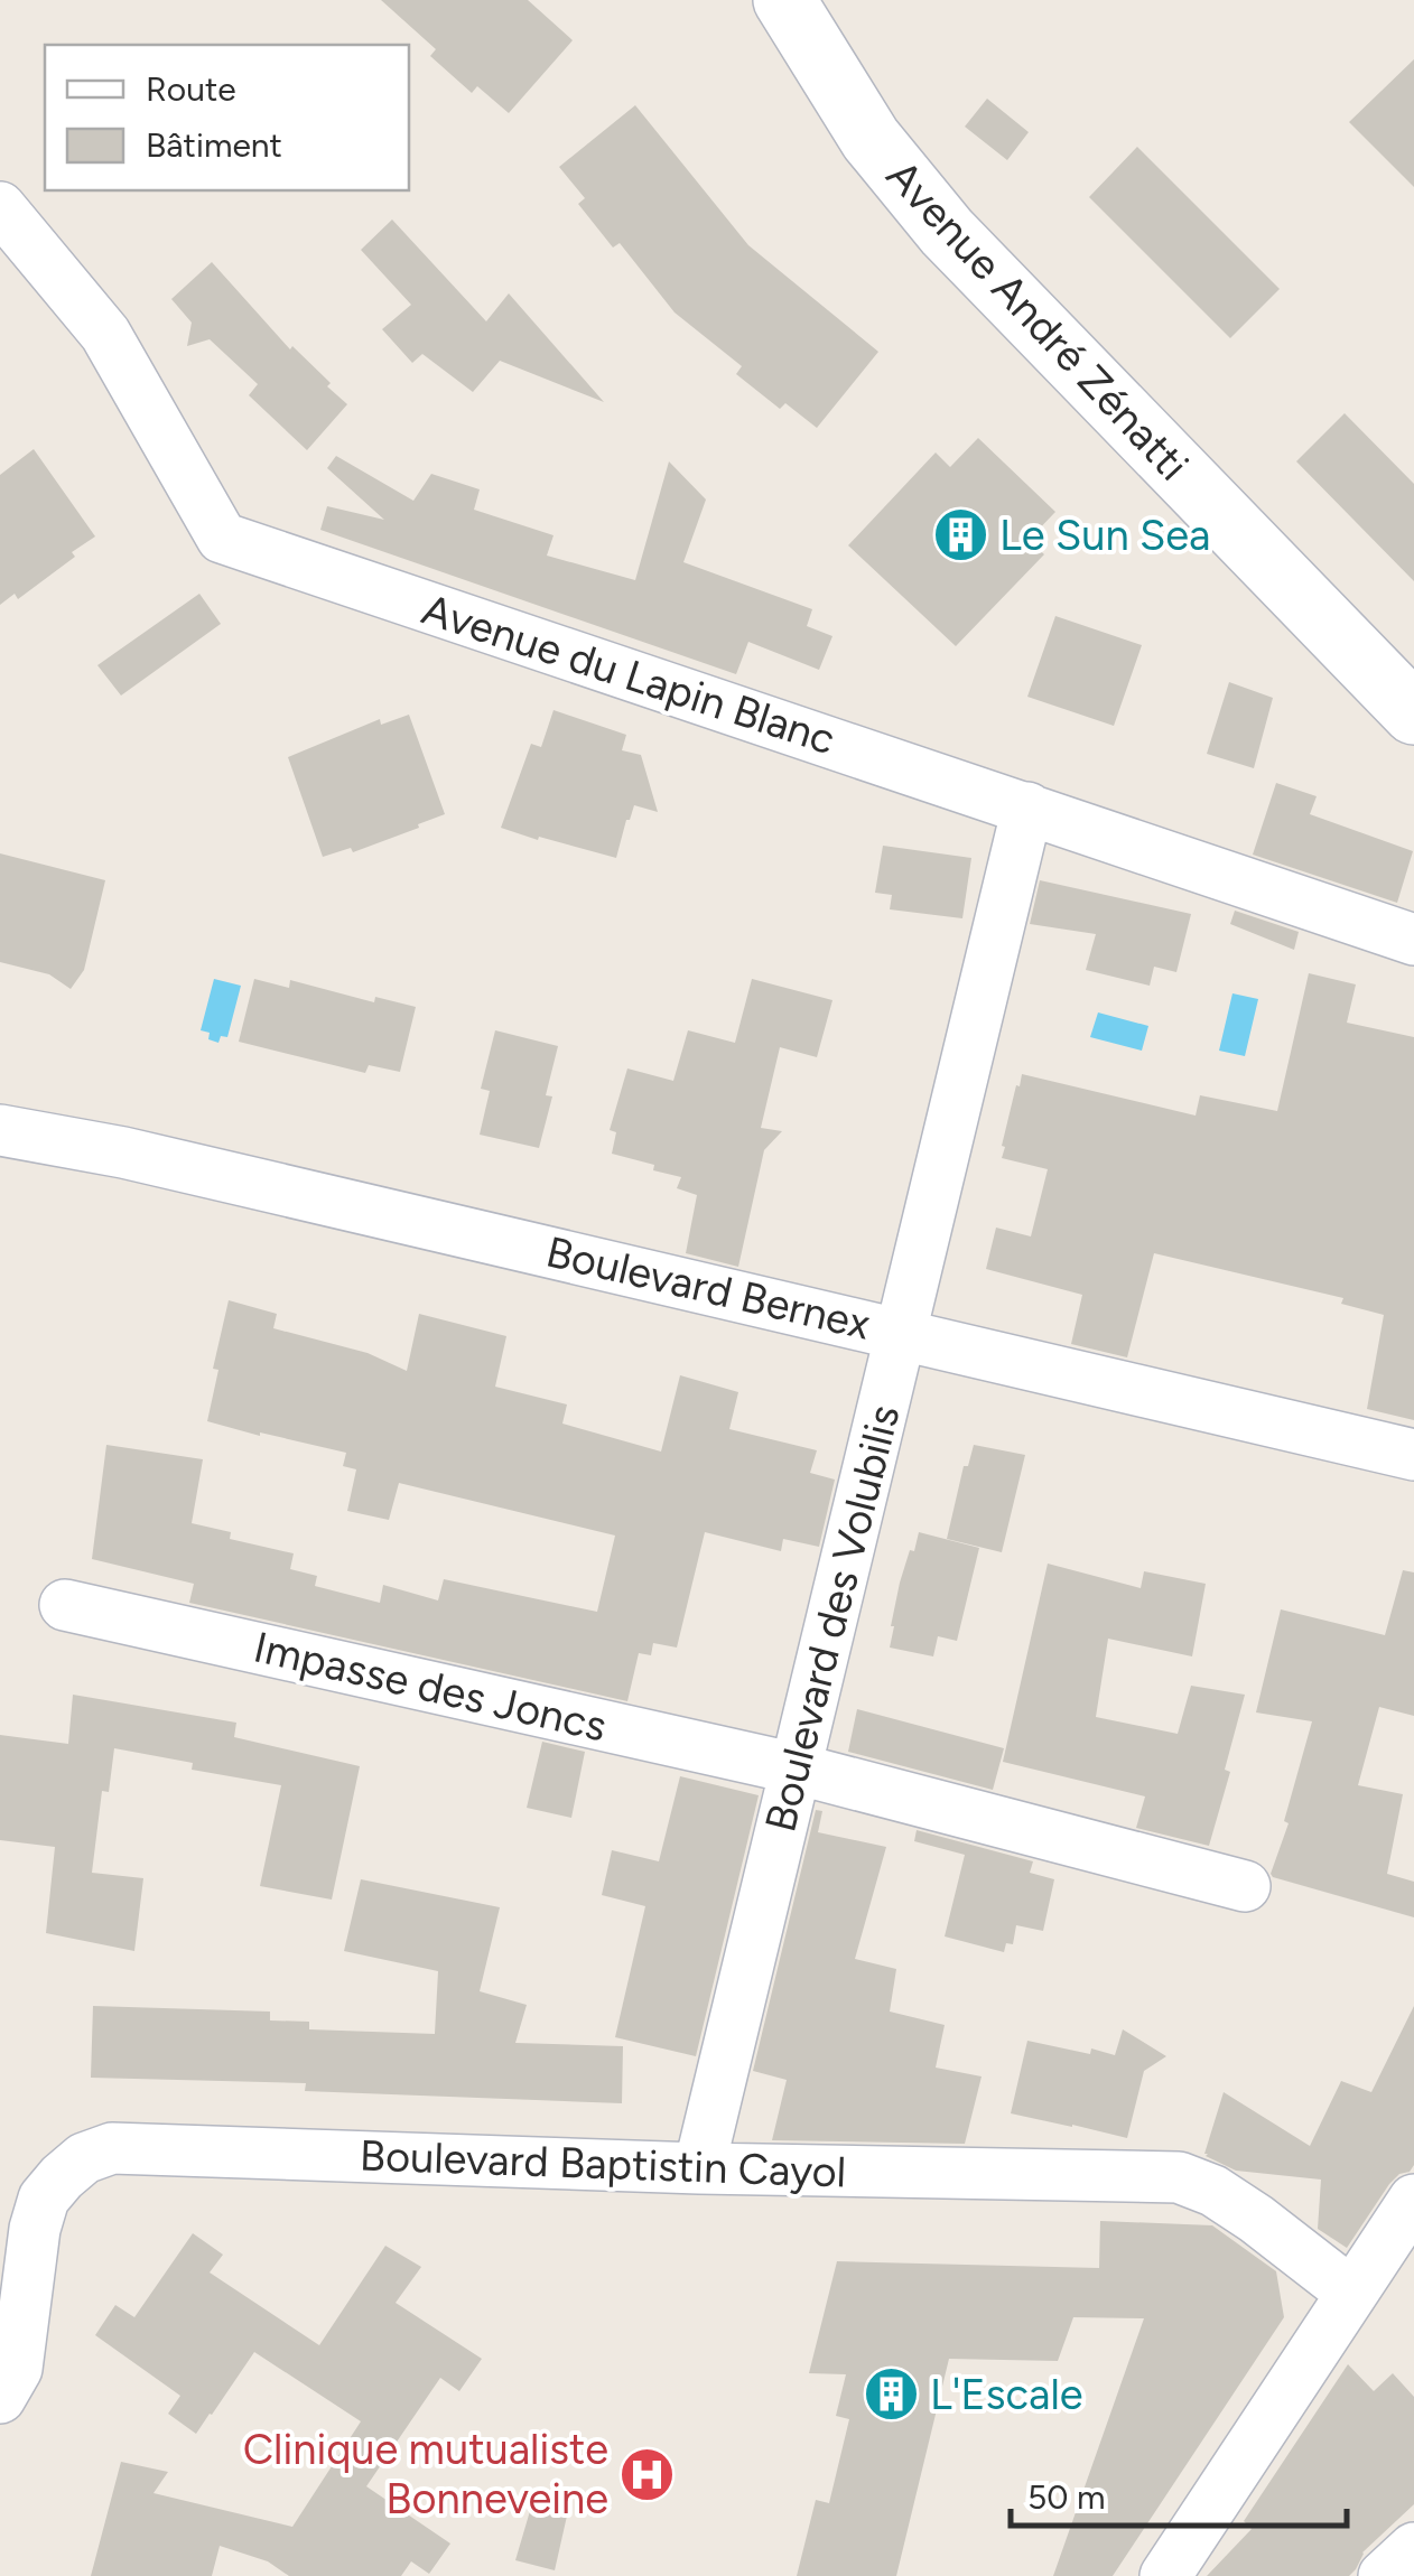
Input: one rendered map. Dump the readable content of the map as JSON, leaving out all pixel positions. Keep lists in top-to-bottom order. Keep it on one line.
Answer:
{"streets":{"street":["Avenue André Zénatti","Avenue du Lapin Blanc","Boulevard Bernex","Boulevard des Volubilis","Impasse des Joncs","Boulevard Baptistin Cayol"]},"crossings":[["Avenue du Lapin Blanc","Boulevard des Volubilis"],["Boulevard Bernex","Boulevard des Volubilis"],["Boulevard des Volubilis","Impasse des Joncs"],["Boulevard des Volubilis","Boulevard Baptistin Cayol"]],"places":{"building":["Le Sun Sea","L'Escale"],"hospital":["Clinique mutualiste Bonneveine"]},"legend":["Route","Bâtiment"],"scale_bar":"50 m"}
